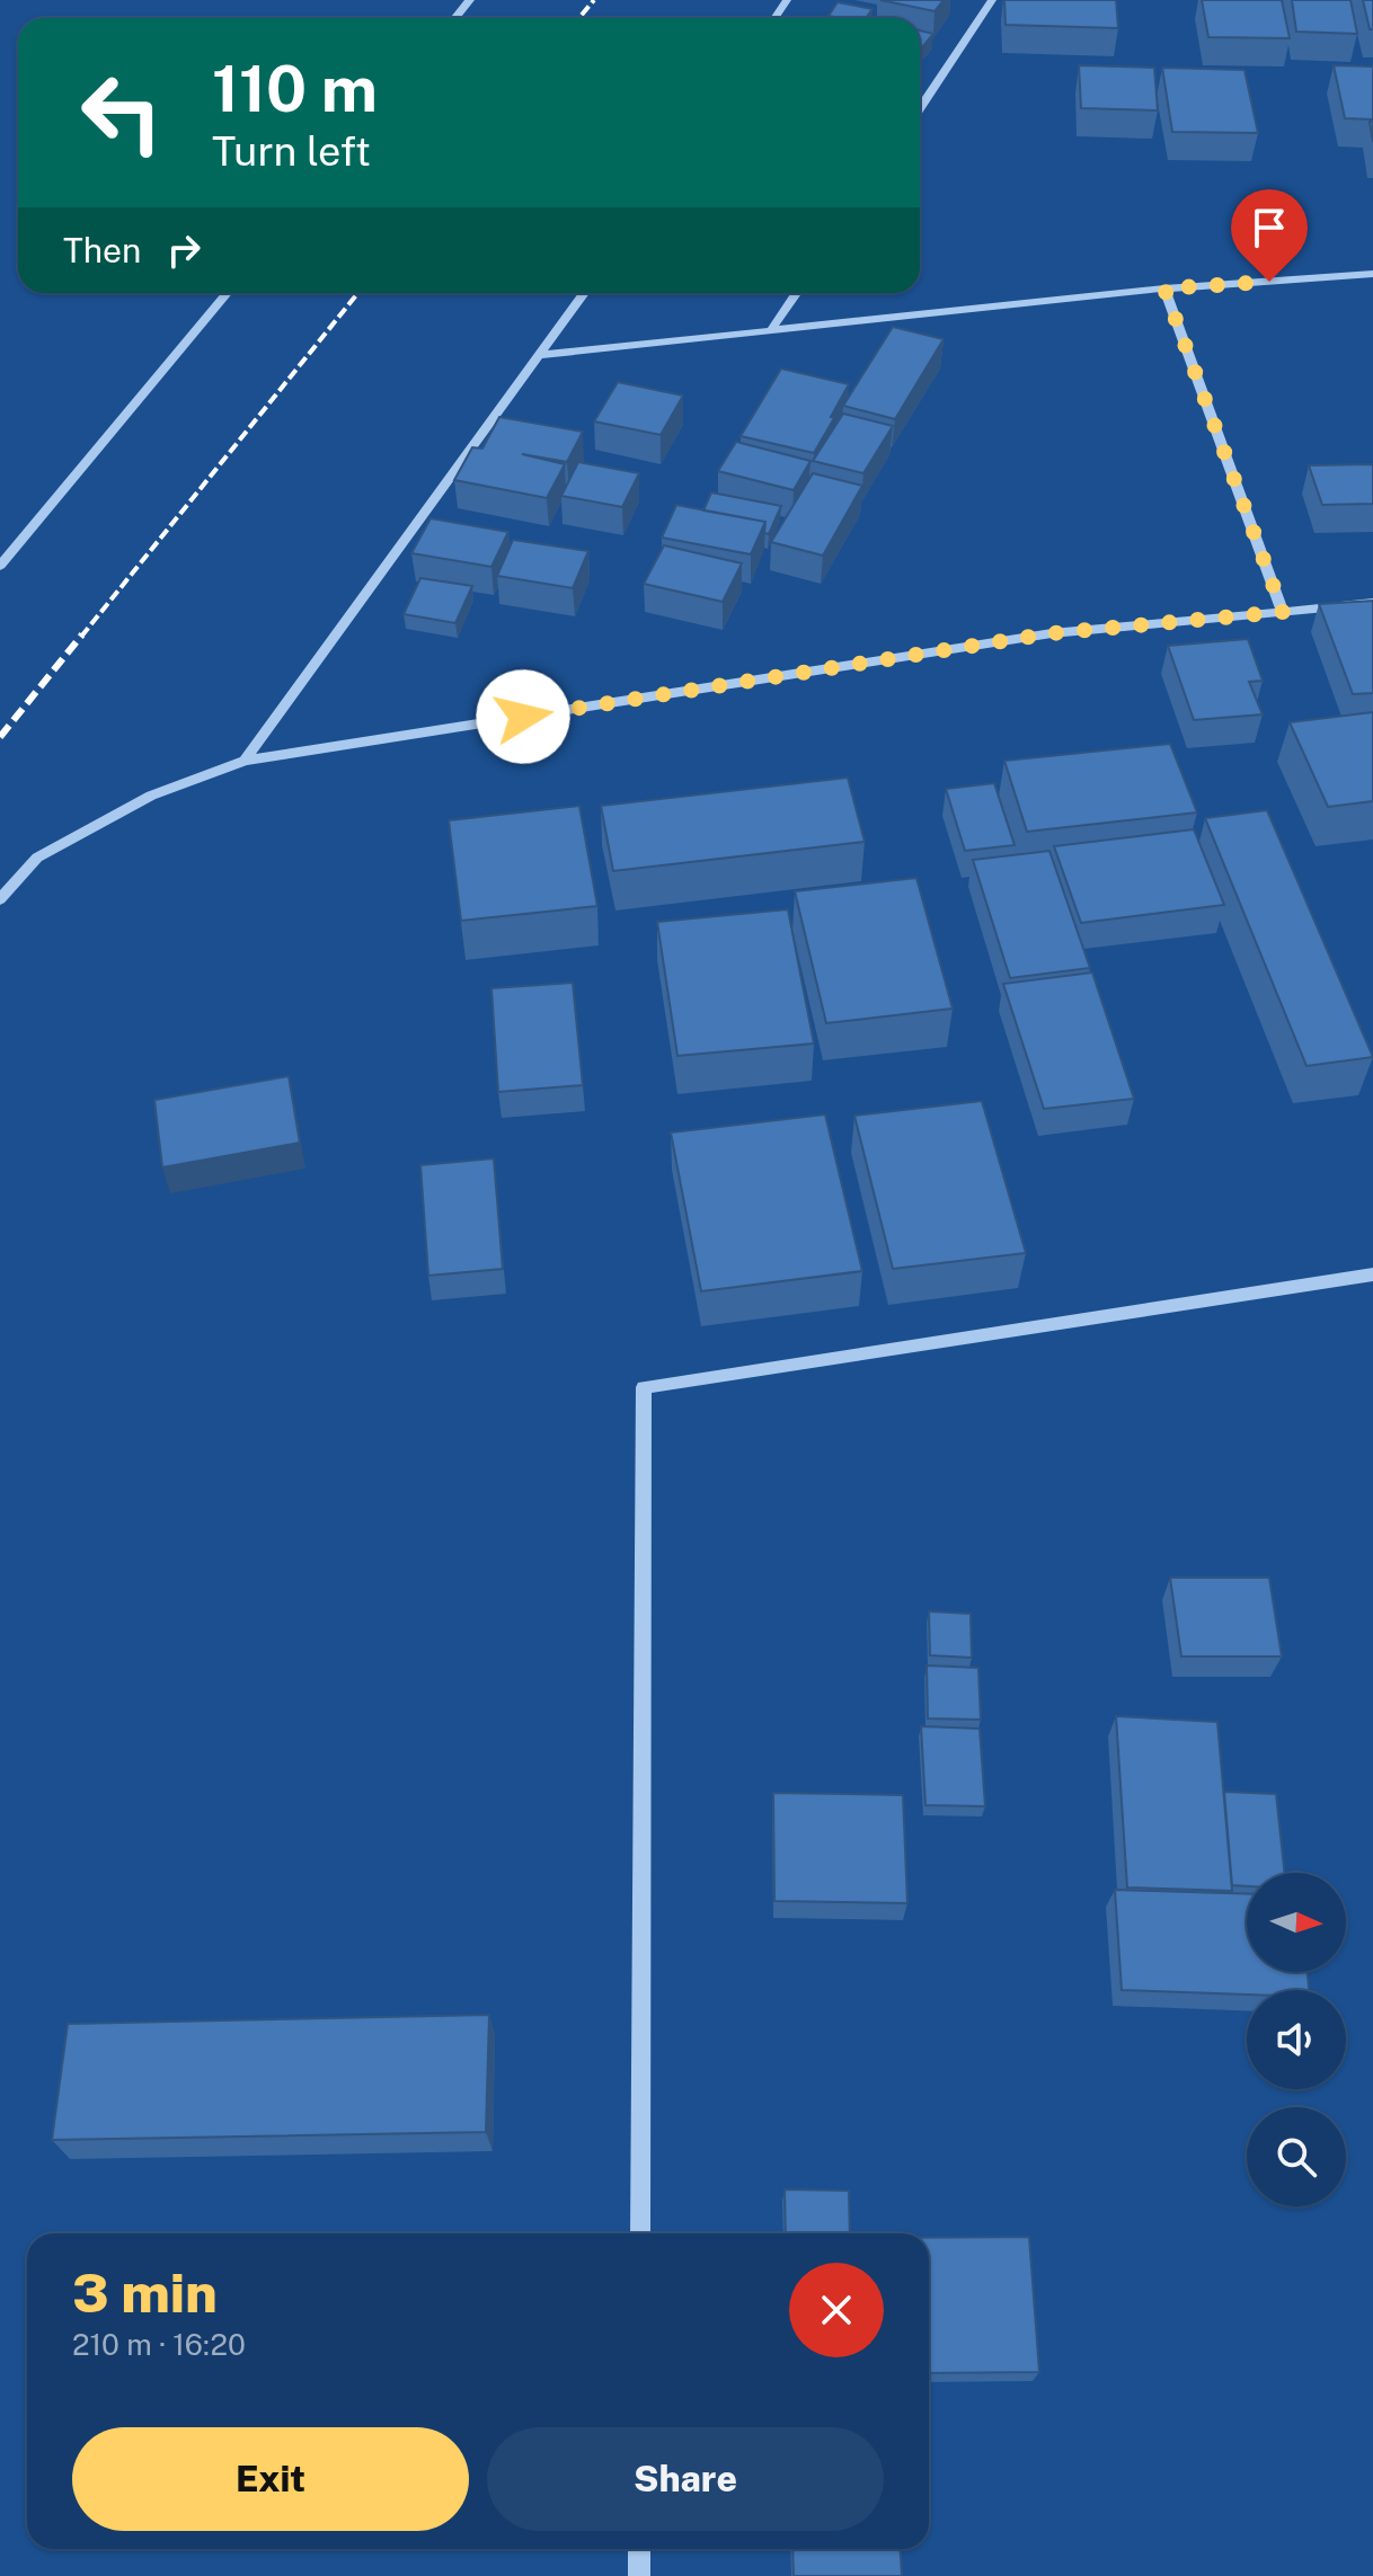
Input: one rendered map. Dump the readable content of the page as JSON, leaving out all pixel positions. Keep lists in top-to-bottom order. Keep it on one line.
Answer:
{"north":"right","page":{"turn":["110 m","Turn left"],"then":"Then","heading":["3 min","210 m · 16:20"],"buttons":["Exit","Share"]}}
